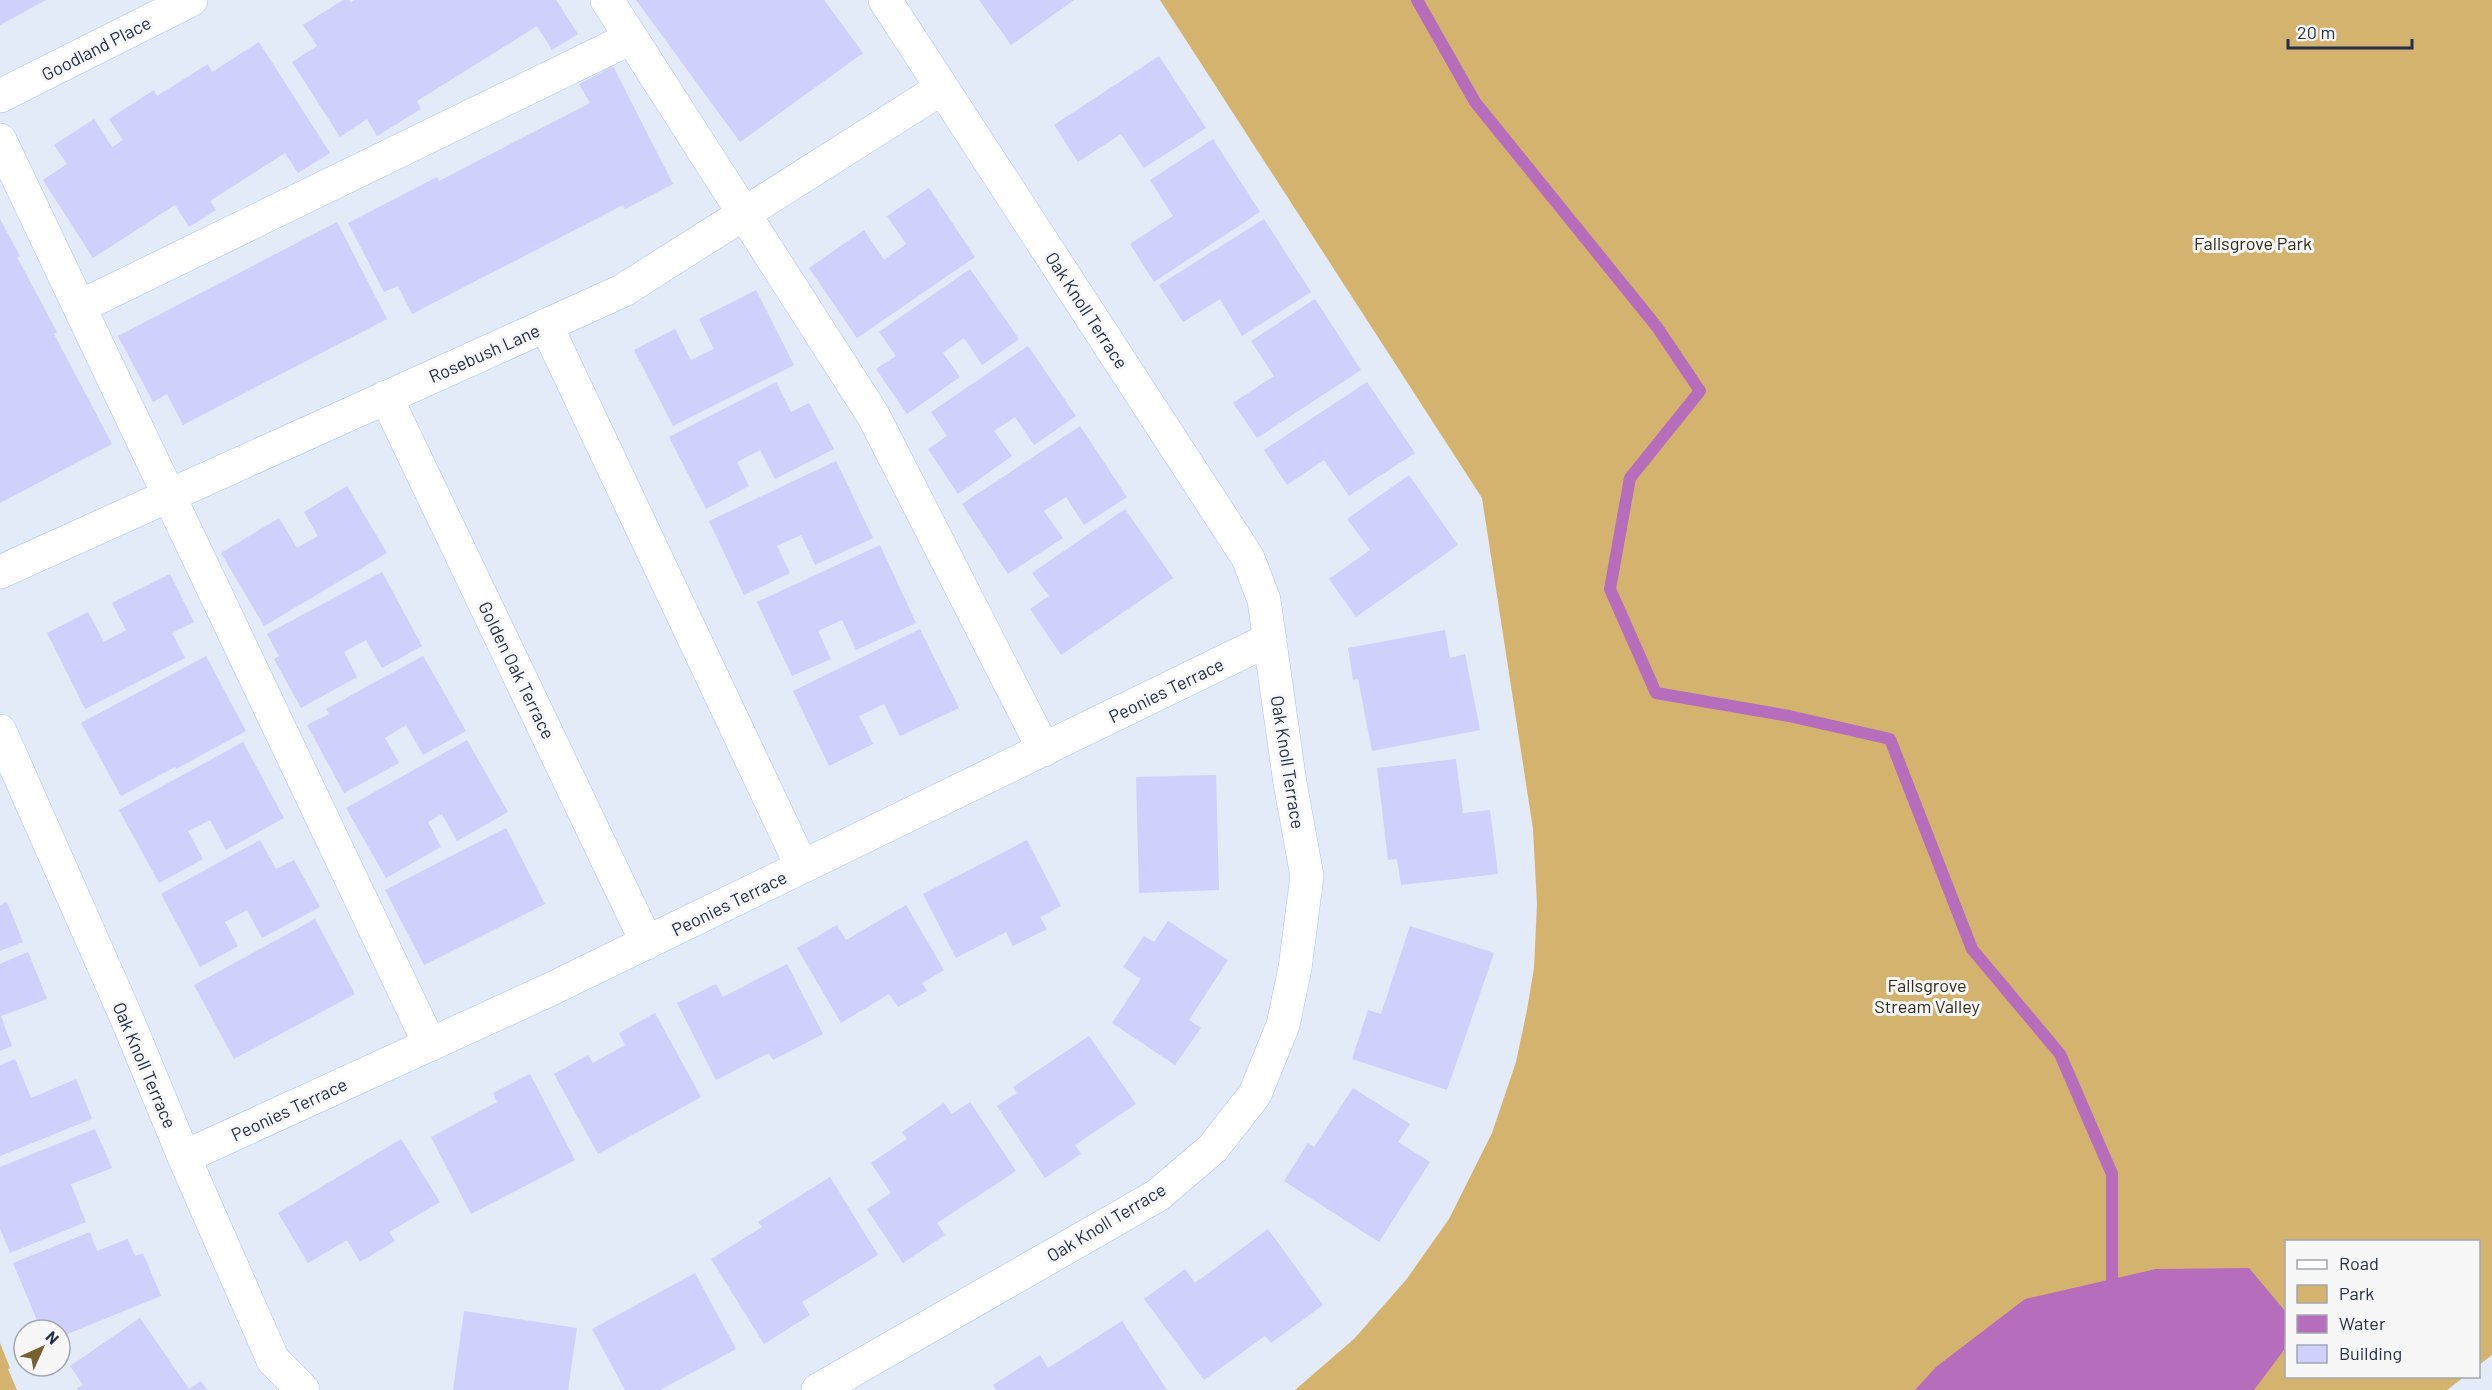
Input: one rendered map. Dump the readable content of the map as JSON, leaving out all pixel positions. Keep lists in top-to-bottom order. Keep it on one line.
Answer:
{"streets":{"street":["Goodland Place","Oak Knoll Terrace","Rosebush Lane","Golden Oak Terrace","Peonies Terrace"]},"crossings":[["Oak Knoll Terrace","Rosebush Lane"],["Oak Knoll Terrace","Peonies Terrace"],["Rosebush Lane","Golden Oak Terrace"],["Golden Oak Terrace","Peonies Terrace"]],"parks":["Fallsgrove Park","Fallsgrove Stream Valley"],"legend":["Road","Park","Water","Building"],"scale_bar":"20 m","north":"top right"}
